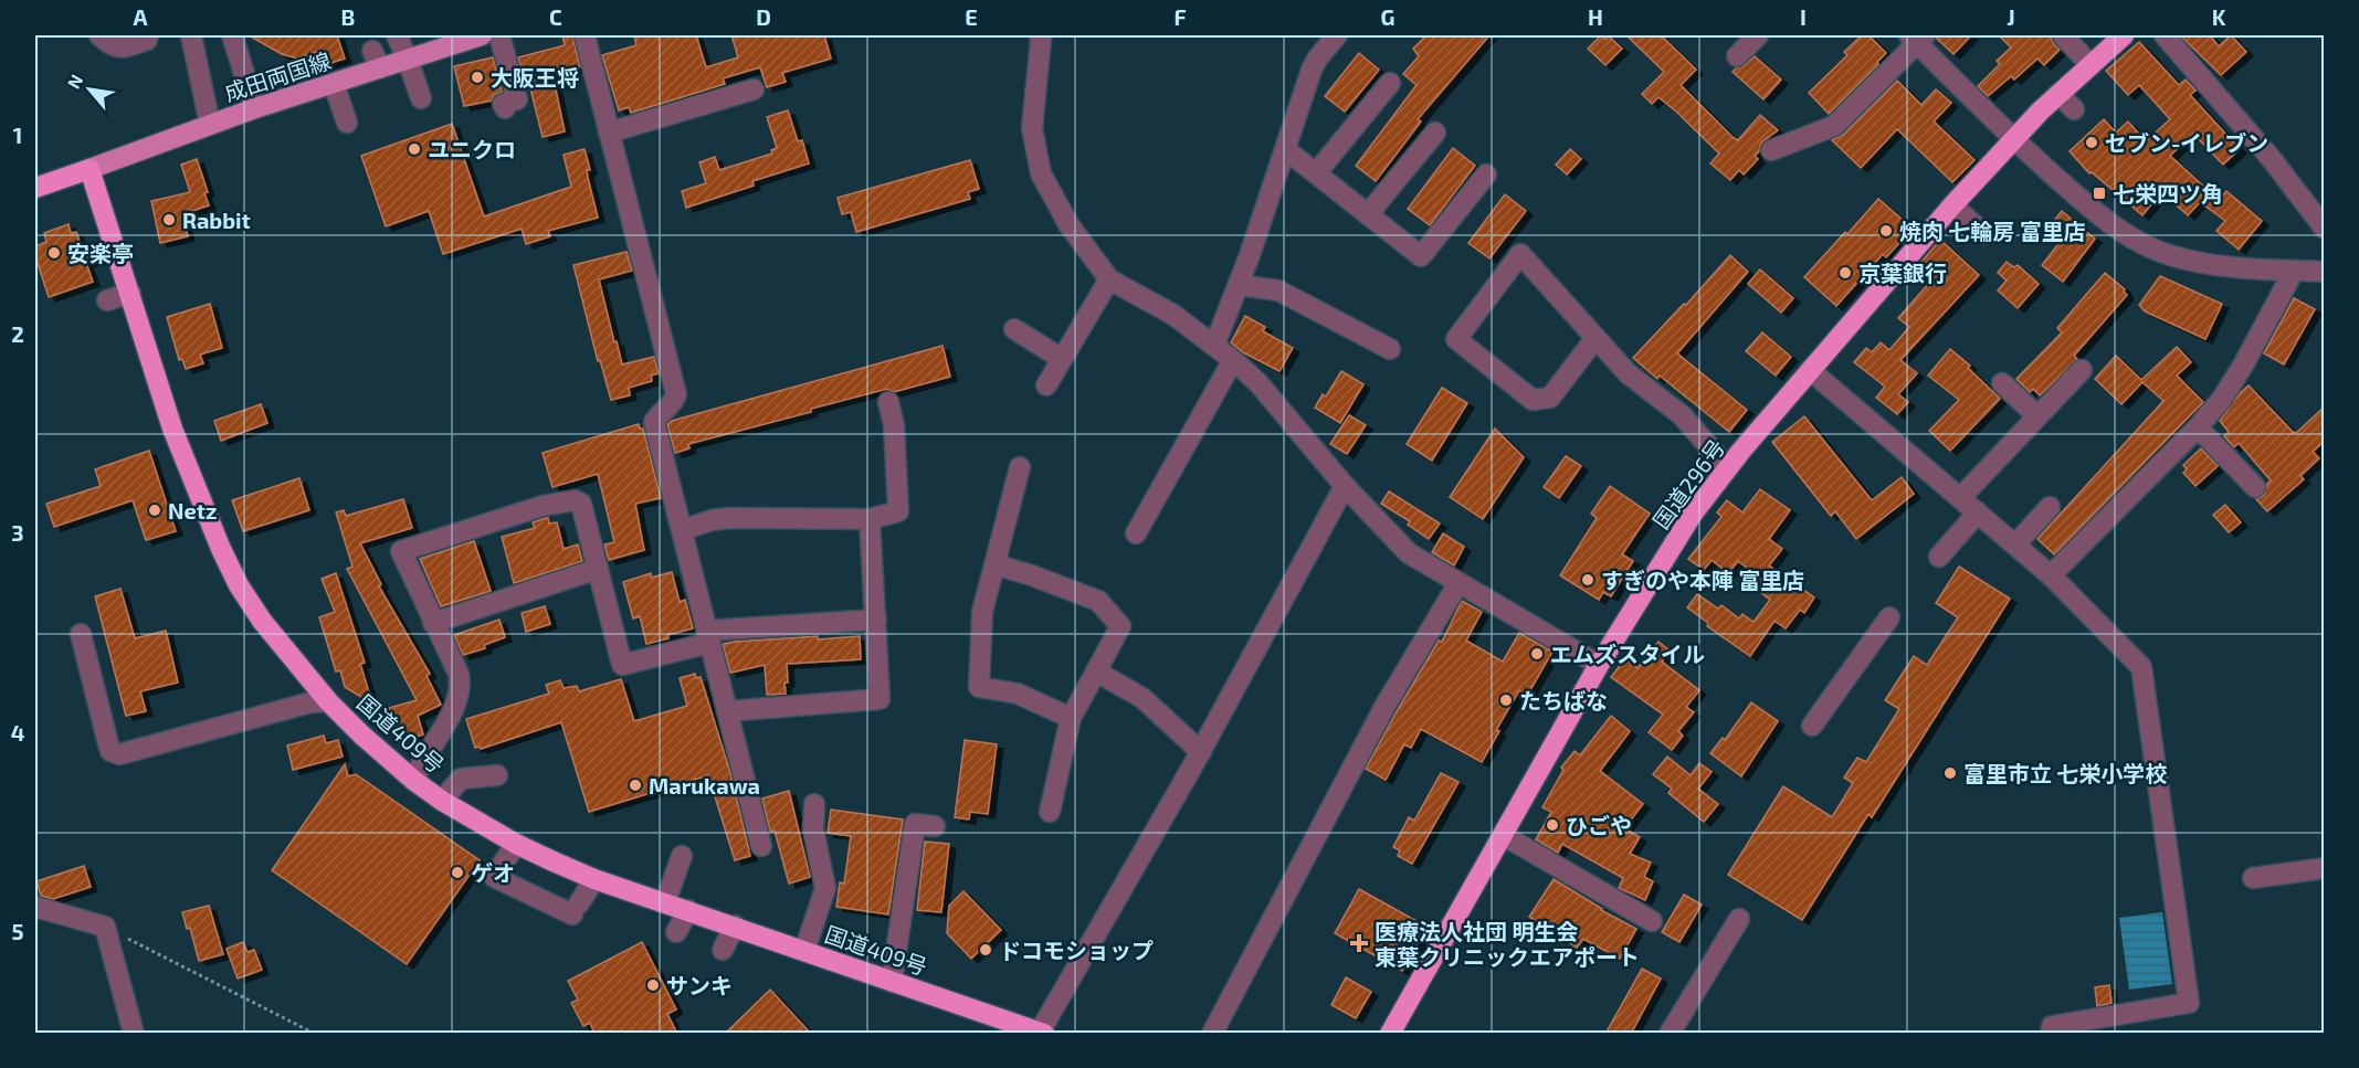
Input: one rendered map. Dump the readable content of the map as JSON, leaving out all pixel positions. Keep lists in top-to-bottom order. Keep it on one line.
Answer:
{"streets":{"highway":["国道296号","国道409号"],"main road":["成田両国線"]},"crossings":[["成田両国線","国道409号"]],"places":{"other":["大阪王将","セブン-イレブン","ユニクロ","Rabbit","焼肉 七輪房 富里店","安楽亭","京葉銀行","Netz","すぎのや本陣 富里店","エムズスタイル","たちばな","富里市立 七栄小学校","Marukawa","ひごや","ゲオ","ドコモショップ","サンキ"],"transit":["七栄四ツ角"],"health":["医療法人社団 明生会 東葉クリニックエアポート"]},"north":"top left","grid":{"columns":["A","B","C","D","E","F","G","H","I","J","K"],"rows":["1","2","3","4","5"]}}
